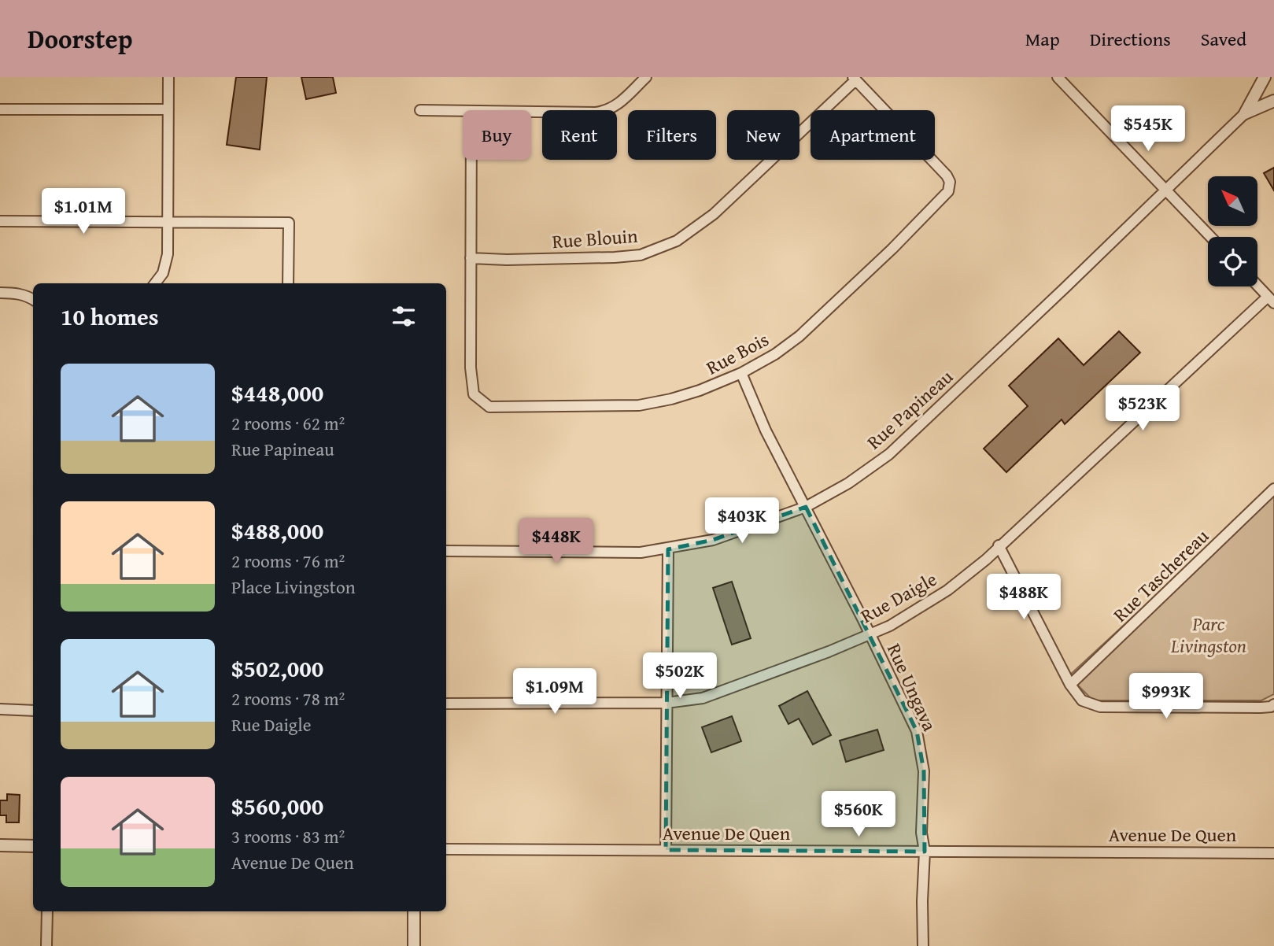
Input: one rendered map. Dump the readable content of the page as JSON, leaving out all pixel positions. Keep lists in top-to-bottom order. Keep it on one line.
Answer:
{"streets":{"street":["Rue Blouin","Rue Bois","Rue Papineau","Rue Taschereau","Rue Daigle","Rue Ungava","Avenue De Quen"]},"crossings":[["Rue Blouin","Rue Bois"],["Rue Bois","Rue Ungava"],["Rue Papineau","Rue Ungava"],["Rue Daigle","Rue Ungava"],["Rue Ungava","Avenue De Quen"]],"parks":["Parc Livingston"],"north":"top left","page":{"header":"Doorstep","nav":["Map","Directions","Saved"],"price":["$545K","$1.01M","$523K","$403K","$448K","$488K","$502K","$1.09M","$993K","$560K"],"chip":["Buy","Rent","Filters","New","Apartment"],"heading":"10 homes","list":[{"name":"$448,000","note":"2 rooms · 62 m² · Rue Papineau"},{"name":"$488,000","note":"2 rooms · 76 m² · Place Livingston"},{"name":"$502,000","note":"2 rooms · 78 m² · Rue Daigle"},{"name":"$560,000","note":"3 rooms · 83 m² · Avenue De Quen"}]}}
